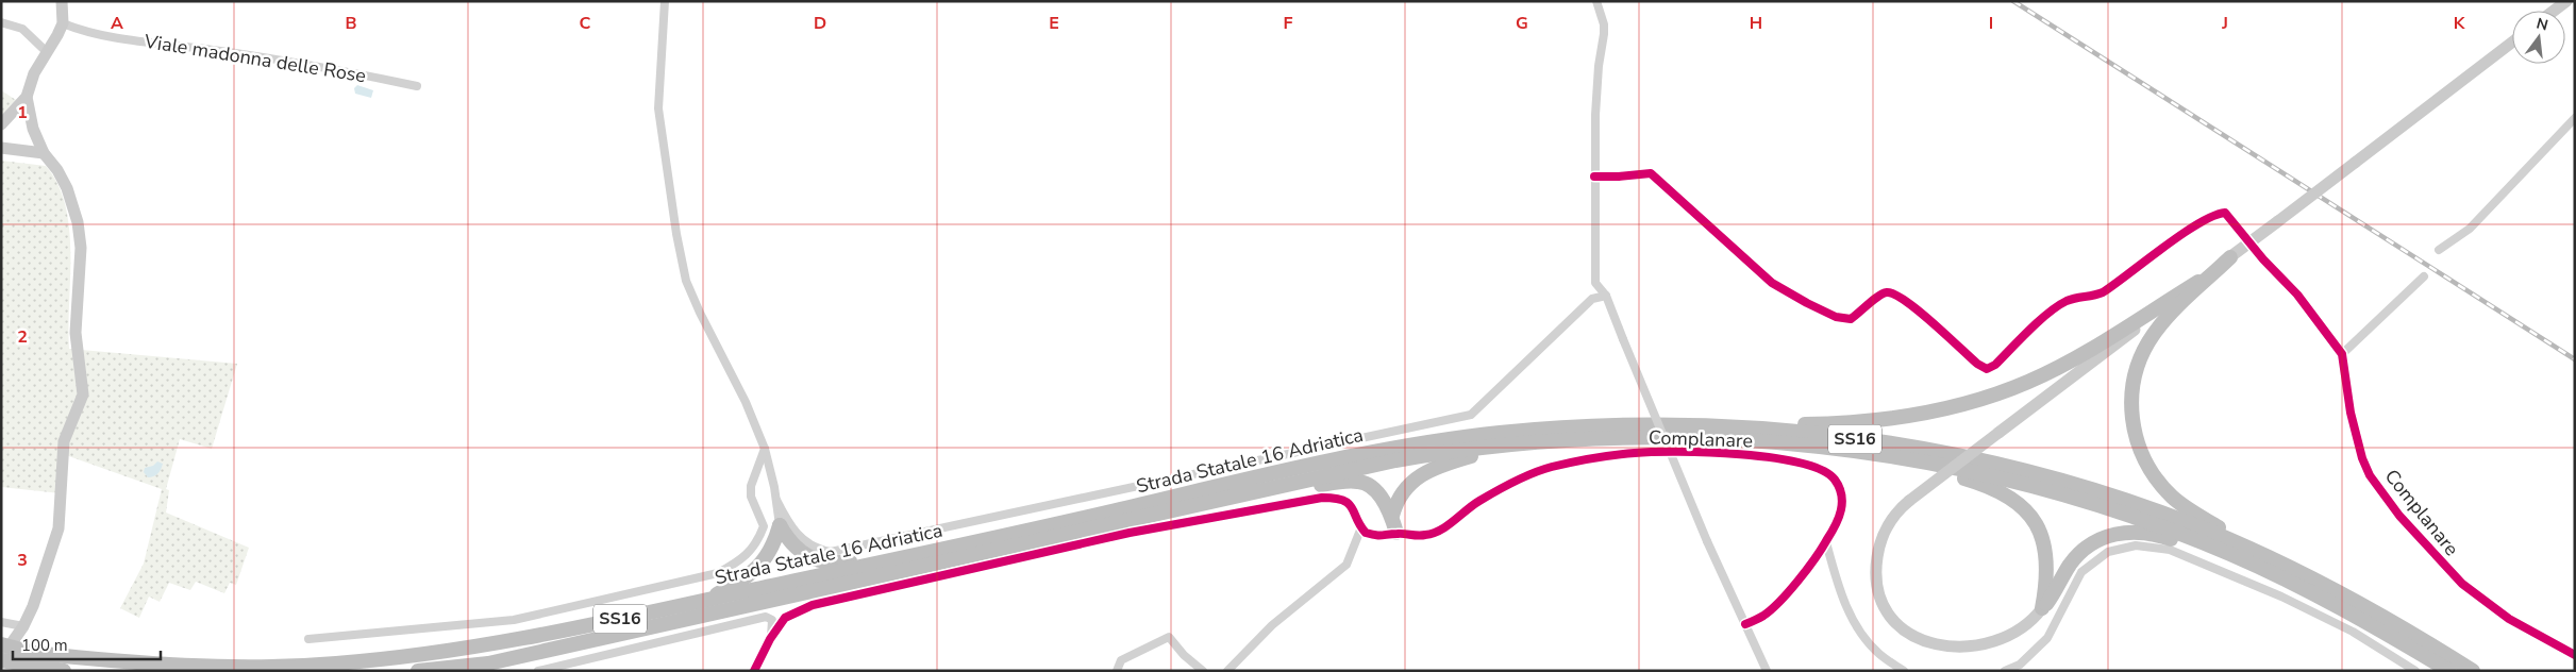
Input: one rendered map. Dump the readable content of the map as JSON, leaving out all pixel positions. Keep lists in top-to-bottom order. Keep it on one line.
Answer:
{"streets":{"highway":["SS16","Strada Statale 16 Adriatica"],"street":["Viale madonna delle Rose","Complanare"]},"crossings":[["SS16","Strada Statale 16 Adriatica"]],"scale_bar":"100 m","north":"top","grid":{"columns":["A","B","C","D","E","F","G","H","I","J","K"],"rows":["1","2","3"]}}
